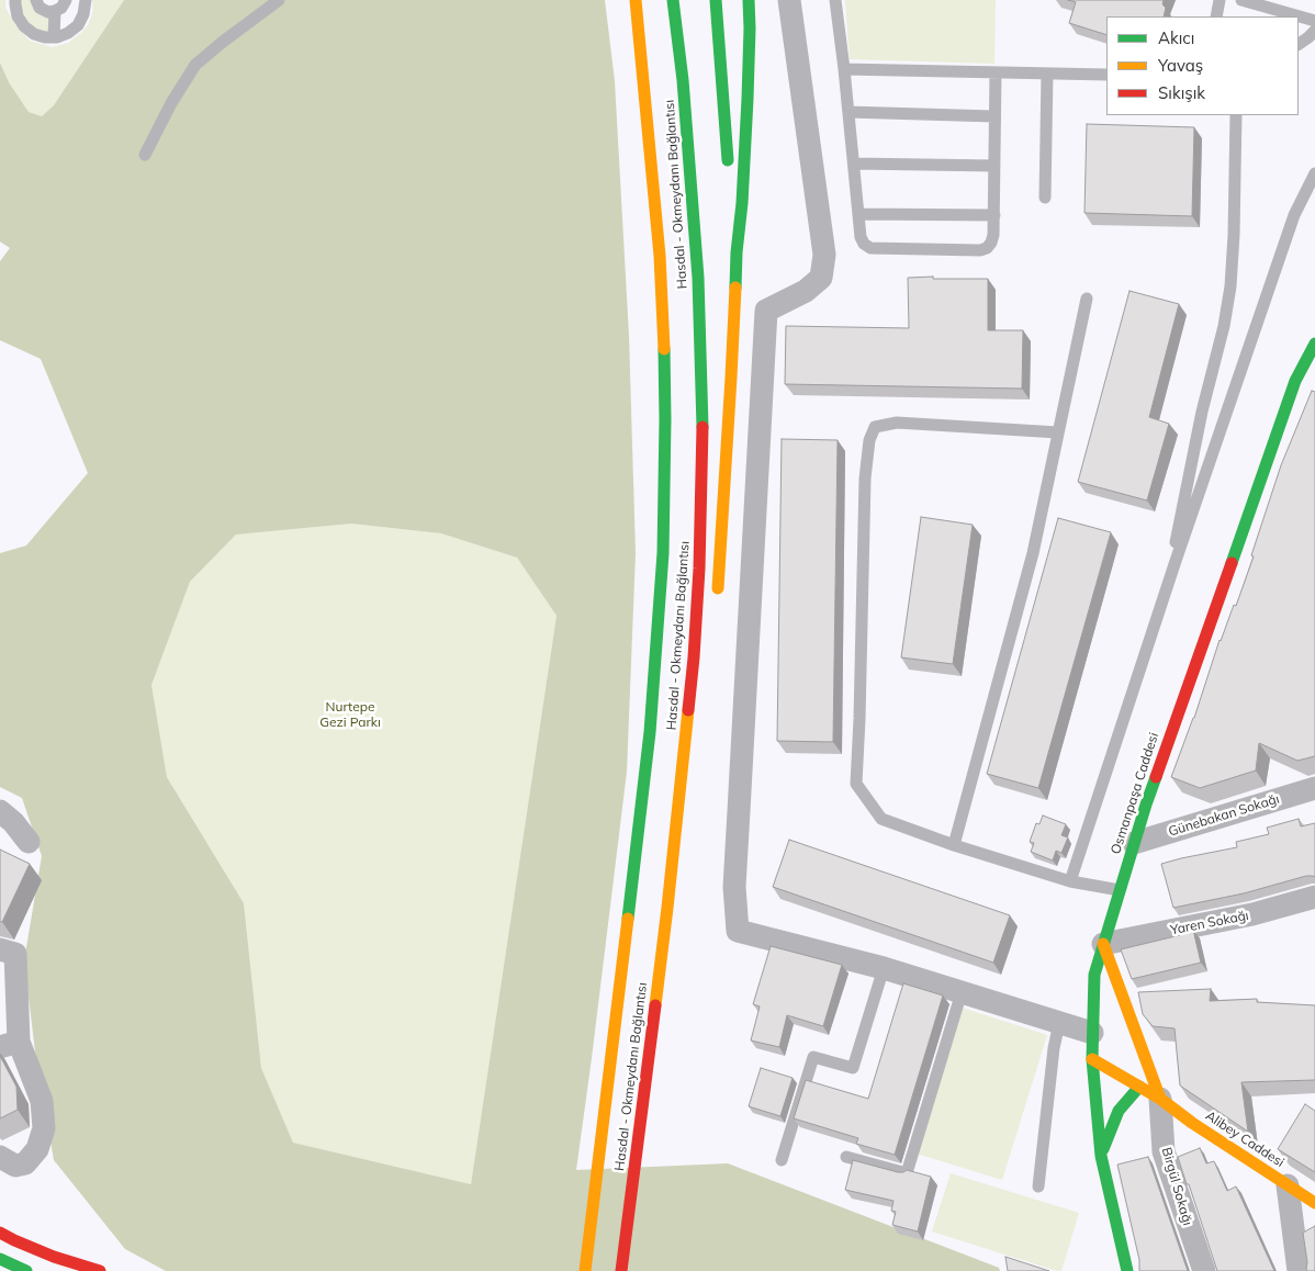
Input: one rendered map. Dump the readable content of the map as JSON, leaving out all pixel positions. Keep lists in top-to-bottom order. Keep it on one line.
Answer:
{"streets":{"main road":["Hasdal - Okmeydanı Bağlantısı","Osmanpaşa Caddesi","Alibey Caddesi"],"street":["Günebakan Sokağı","Yaren Sokağı","Birgül Sokağı"]},"crossings":[["Osmanpaşa Caddesi","Günebakan Sokağı"],["Osmanpaşa Caddesi","Yaren Sokağı"],["Osmanpaşa Caddesi","Alibey Caddesi"],["Alibey Caddesi","Birgül Sokağı"]],"parks":["Nurtepe Gezi Parkı"],"legend":["Akıcı","Yavaş","Sıkışık"]}
